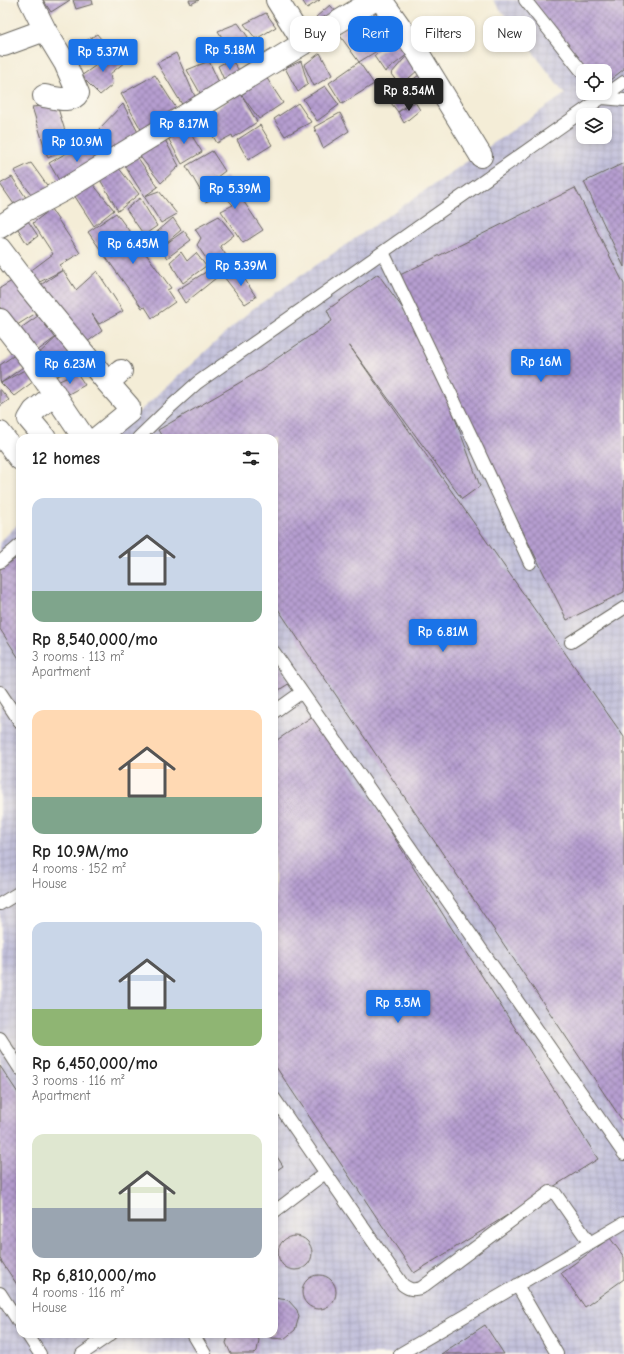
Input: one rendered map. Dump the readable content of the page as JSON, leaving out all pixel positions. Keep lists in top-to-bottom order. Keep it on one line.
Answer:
{"page":{"chip":["Buy","Rent","Filters","New"],"price":["Rp 5.18M","Rp 5.37M","Rp 8.54M","Rp 8.17M","Rp 10.9M","Rp 5.39M","Rp 6.45M","Rp 5.39M","Rp 16M","Rp 6.23M","Rp 6.81M","Rp 5.5M"],"heading":"12 homes","list":[{"name":"Rp 8,540,000/mo","note":"3 rooms · 113 m² · Apartment"},{"name":"Rp 10.9M/mo","note":"4 rooms · 152 m² · House"},{"name":"Rp 6,450,000/mo","note":"3 rooms · 116 m² · Apartment"},{"name":"Rp 6,810,000/mo","note":"4 rooms · 116 m² · House"}]}}
